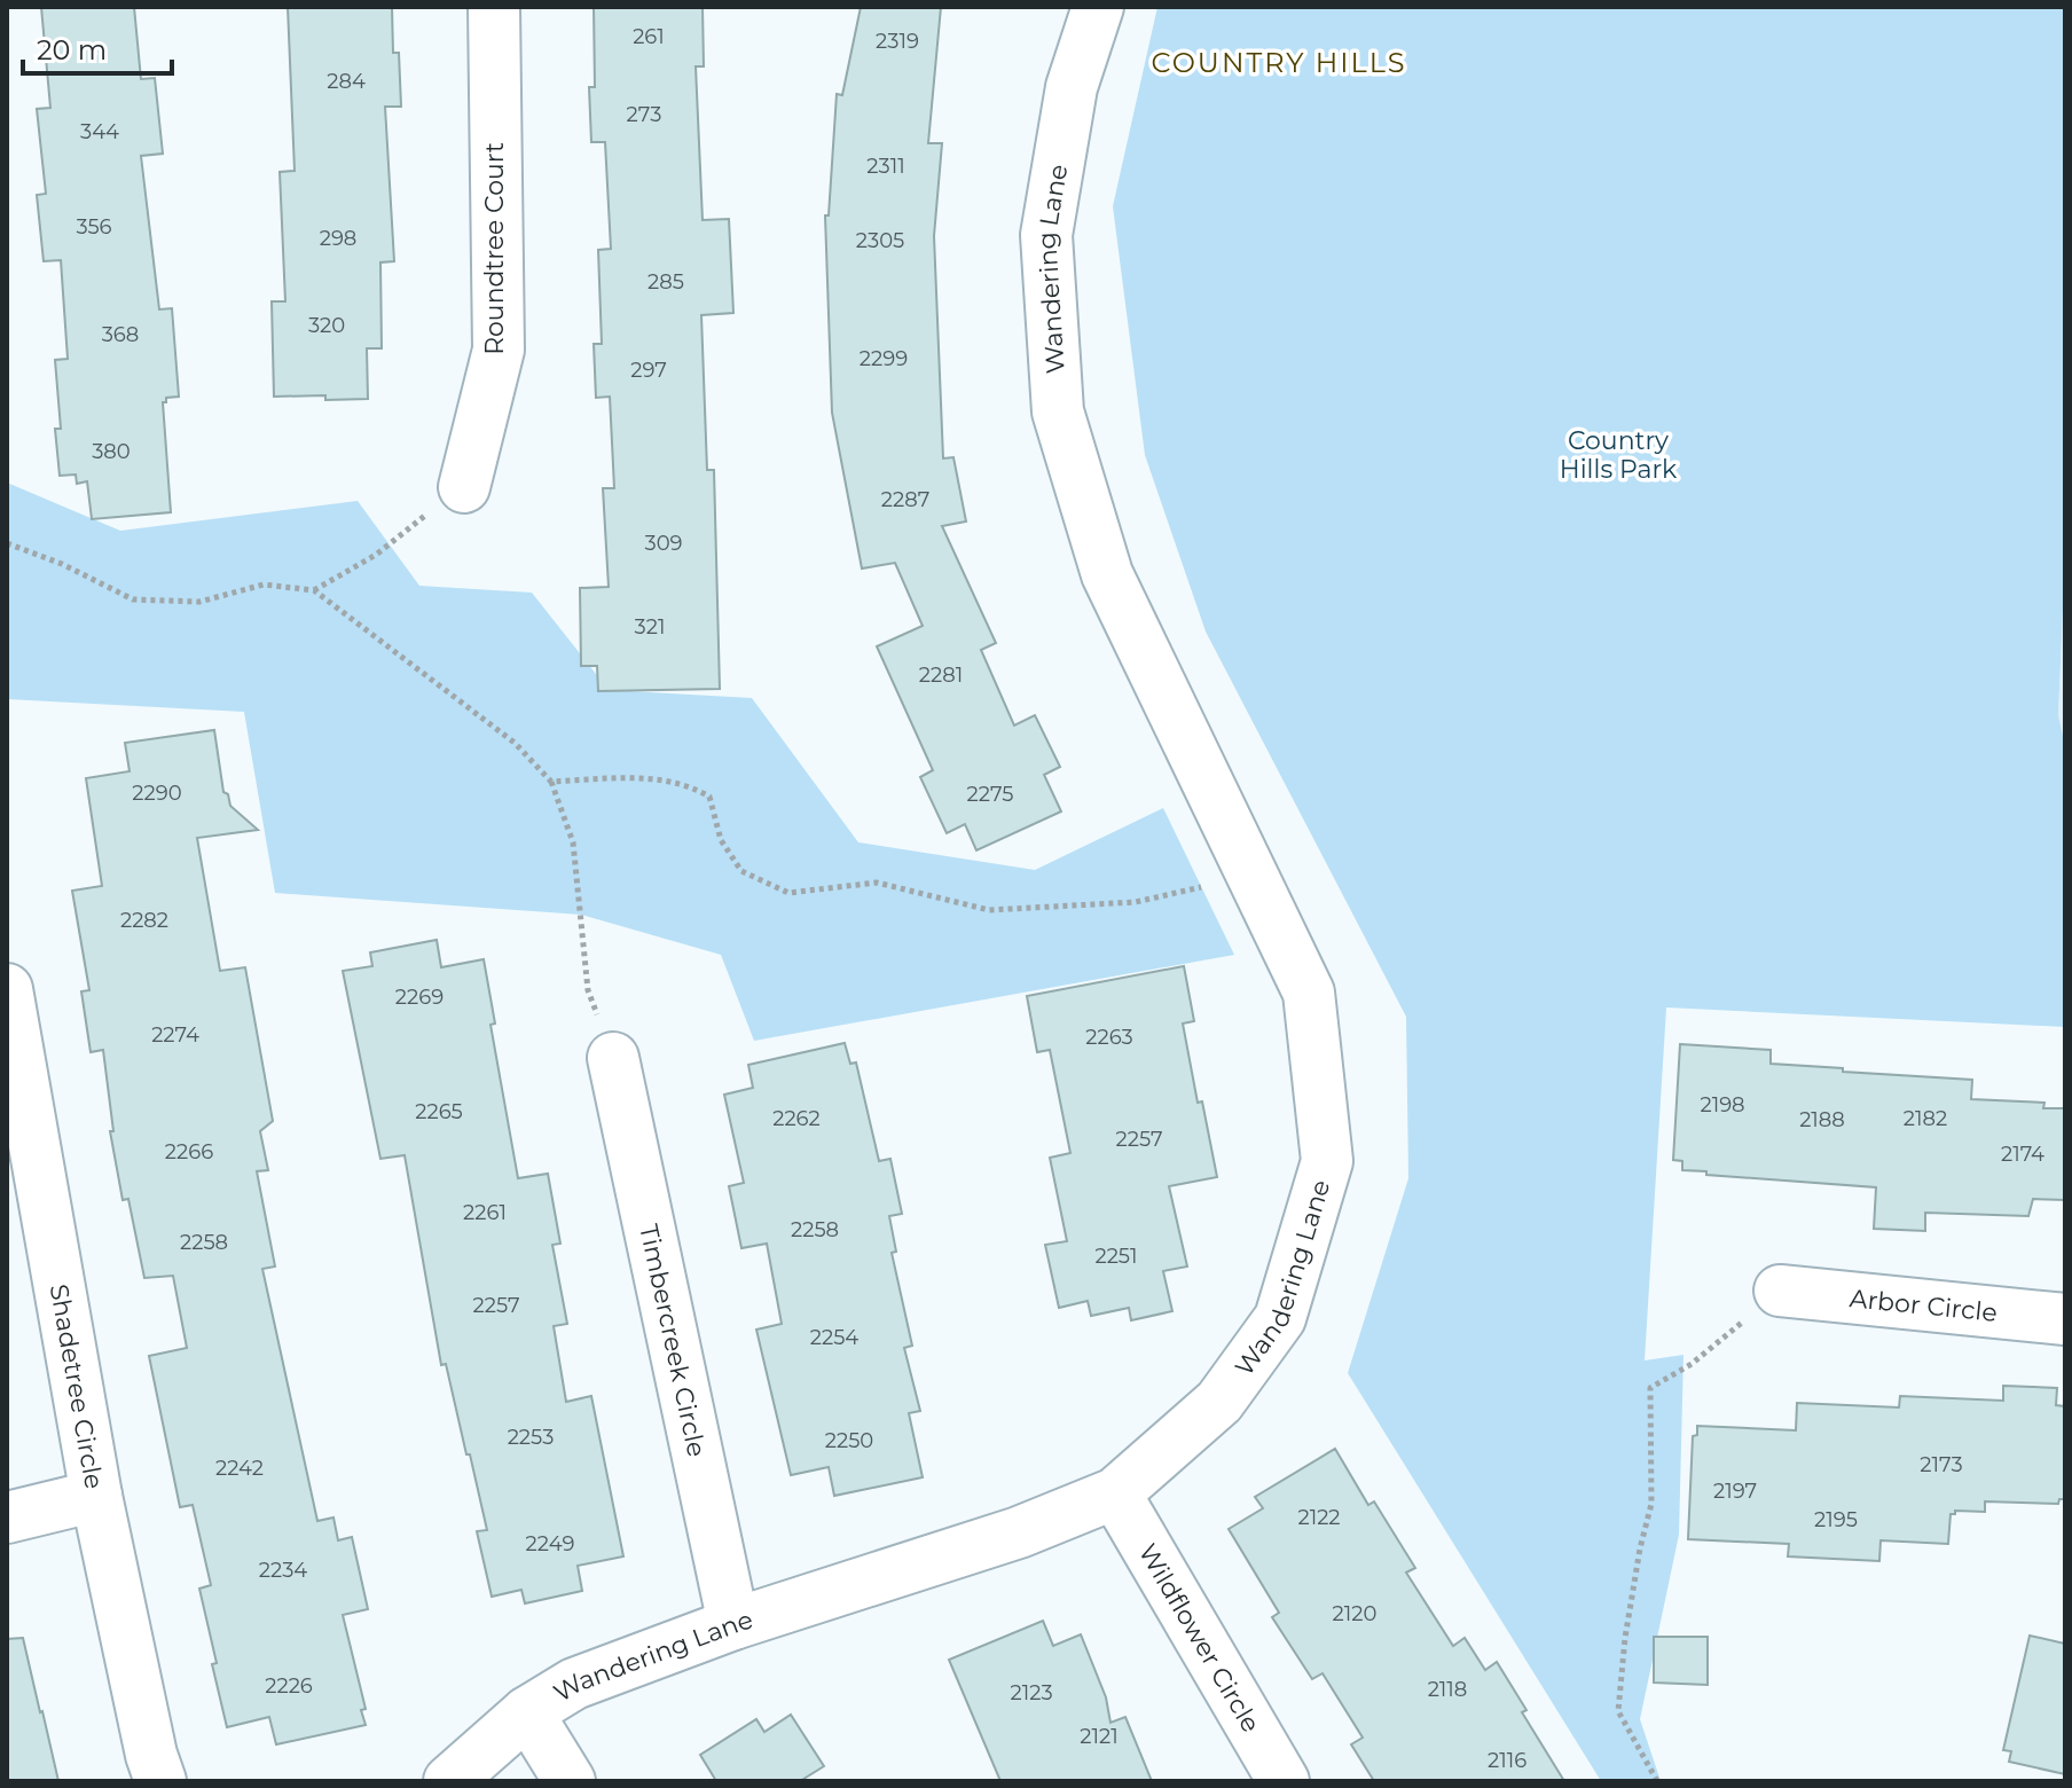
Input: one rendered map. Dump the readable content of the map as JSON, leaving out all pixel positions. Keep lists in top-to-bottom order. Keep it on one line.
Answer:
{"streets":{"street":["Roundtree Court","Wandering Lane","Arbor Circle","Timbercreek Circle","Shadetree Circle","Wildflower Circle"]},"crossings":[["Wandering Lane","Timbercreek Circle"],["Wandering Lane","Wildflower Circle"]],"districts":["COUNTRY HILLS"],"parks":["Country Hills Park"],"house_numbers":["261","2319","284","273","344","2311","356","298","2305","285","320","368","2299","297","380","2287","309","321","2281","2290","2275","2282","2269","2274","2263","2198","2265","2262","2182","2188","2257","2266","2174","2261","2258","2258","2251","2257","2254","2253","2250","2173","2242","2197","2122","2195","2249","2234","2120","2226","2118","2123","2121","2116"],"scale_bar":"20 m"}
